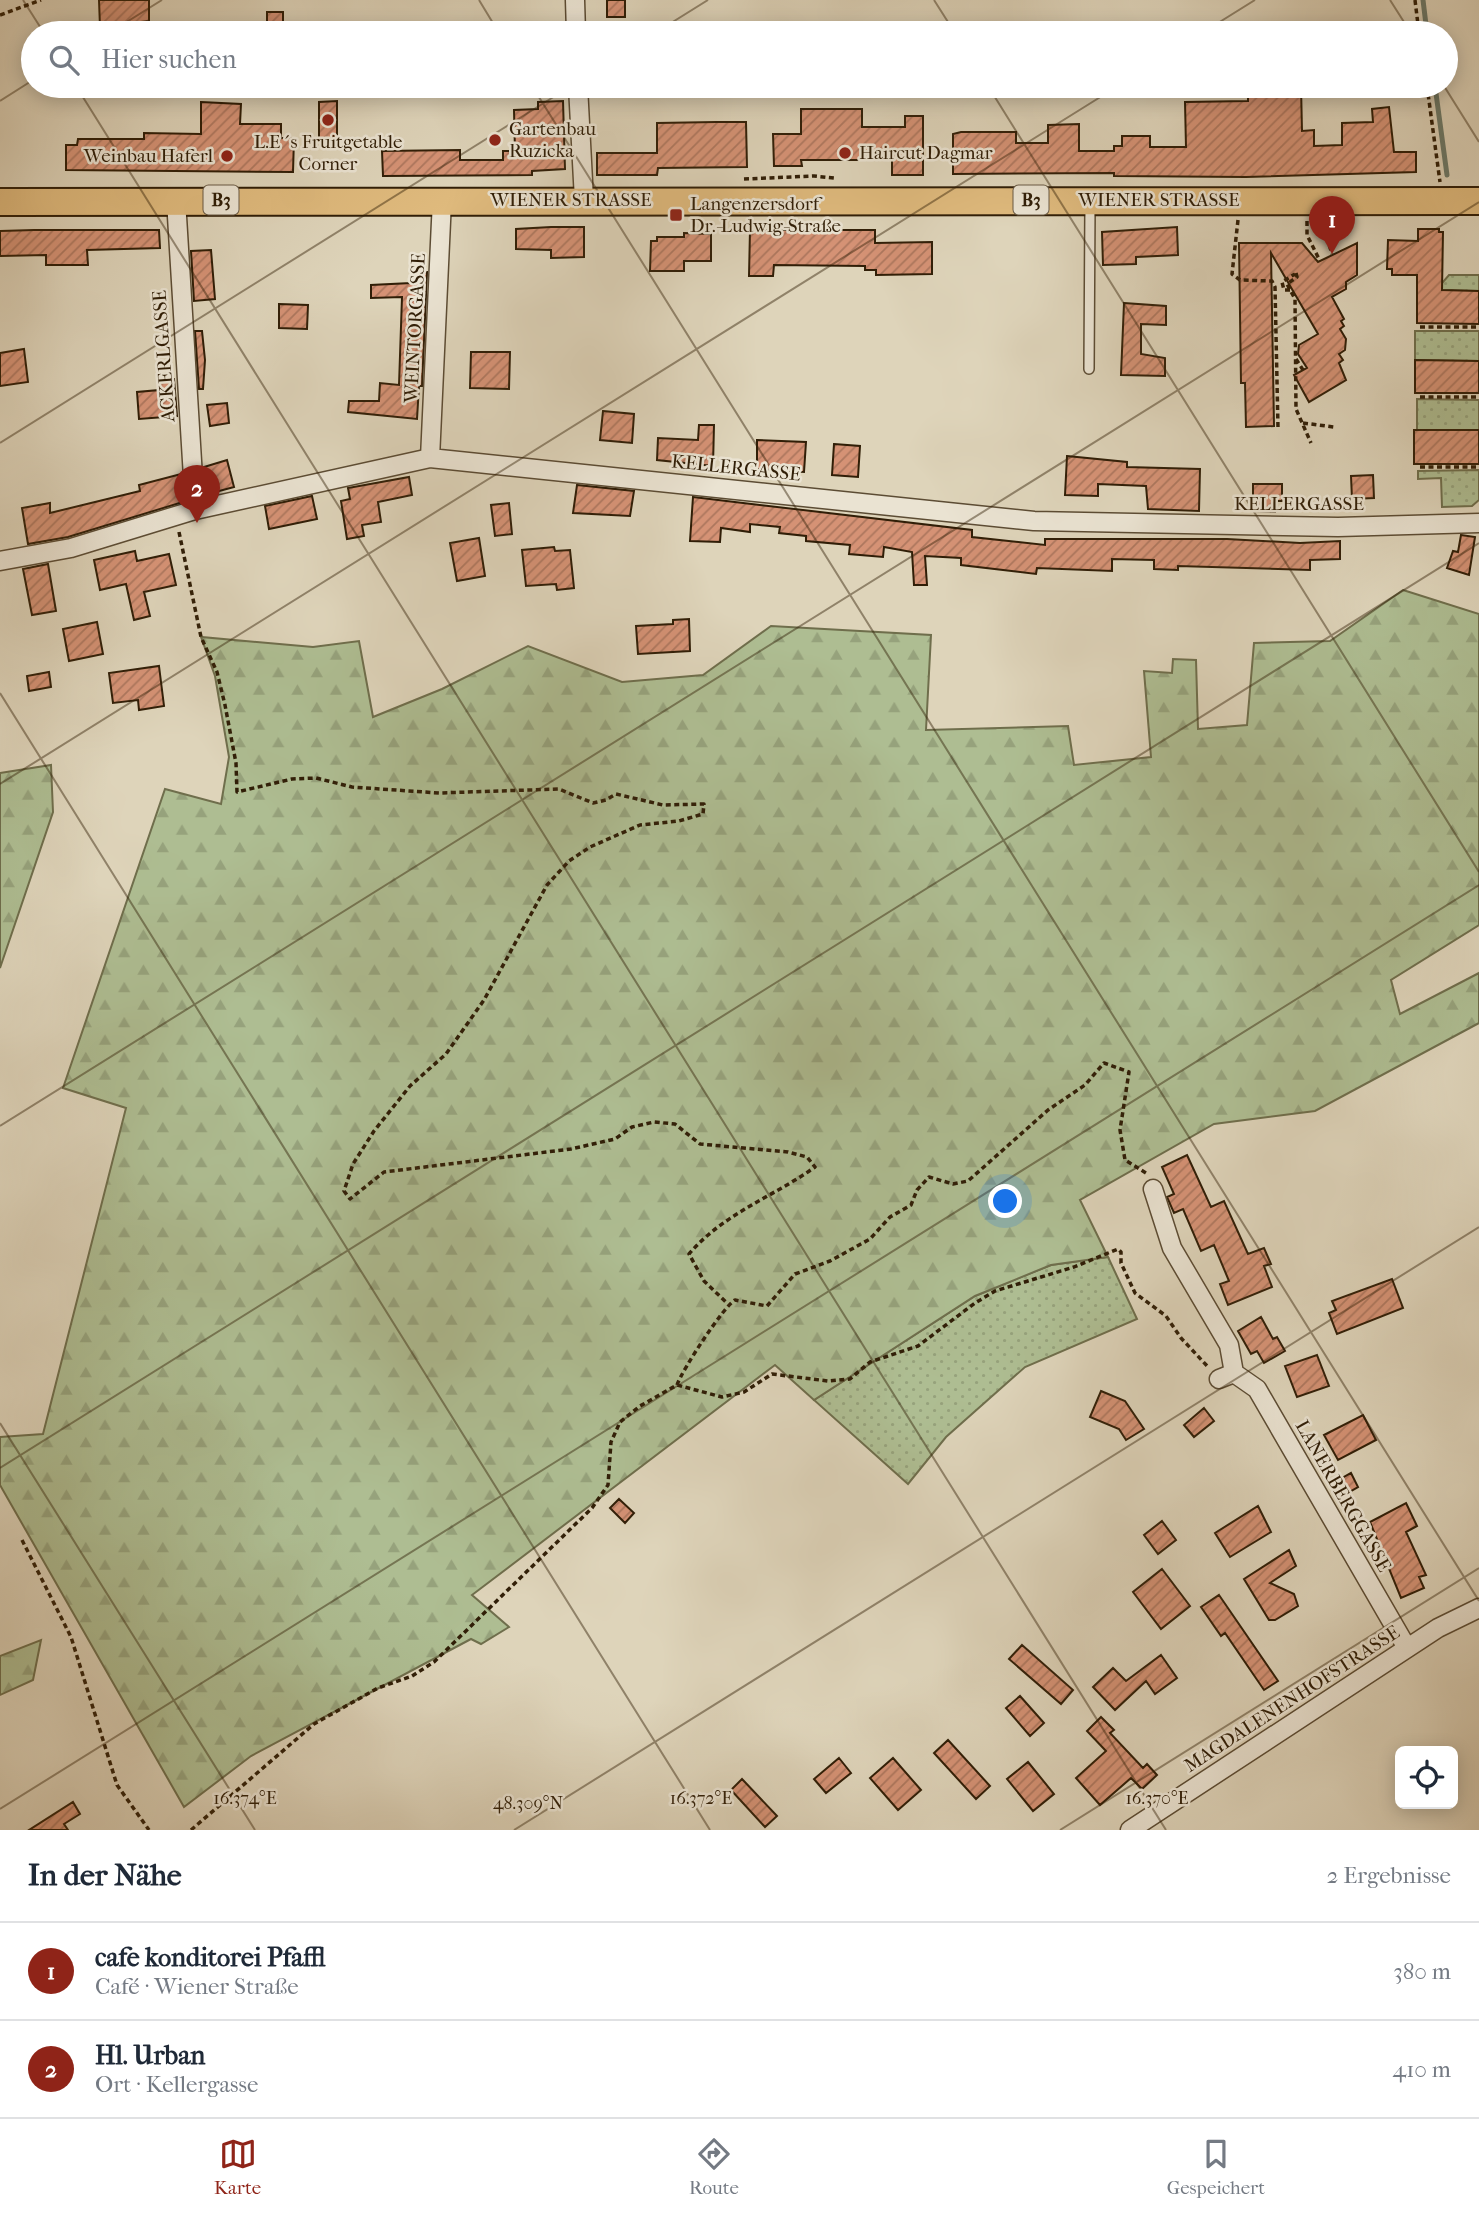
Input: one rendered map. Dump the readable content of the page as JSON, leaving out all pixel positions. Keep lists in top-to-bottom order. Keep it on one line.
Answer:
{"streets":{"main road":["B3","WIENER STRASSE"],"street":["WEINTORGASSE","ACKERLGASSE","KELLERGASSE","LANERBERGGASSE","MAGDALENENHOFSTRASSE"]},"crossings":[["WIENER STRASSE","WEINTORGASSE"],["WIENER STRASSE","ACKERLGASSE"],["WEINTORGASSE","KELLERGASSE"],["ACKERLGASSE","KELLERGASSE"],["LANERBERGGASSE","MAGDALENENHOFSTRASSE"]],"places":{"other":["L.E´s Fruitgetable Corner","Gartenbau Ruzicka","Haircut Dagmar","Weinbau Haferl"],"transit":["Langenzersdorf Dr.-Ludwig-Straße"]},"page":{"search":"Hier suchen","pins":["1","2"],"heading":["In der Nähe","2 Ergebnisse"],"list":[{"mark":"1","name":"cafe konditorei Pfaffl","note":"Café · Wiener Straße","value":"380 m"},{"mark":"2","name":"Hl. Urban","note":"Ort · Kellergasse","value":"410 m"}],"nav":["Karte","Route","Gespeichert"]},"coordinates":["16.374°E","16.372°E","16.370°E","48.309°N"]}
